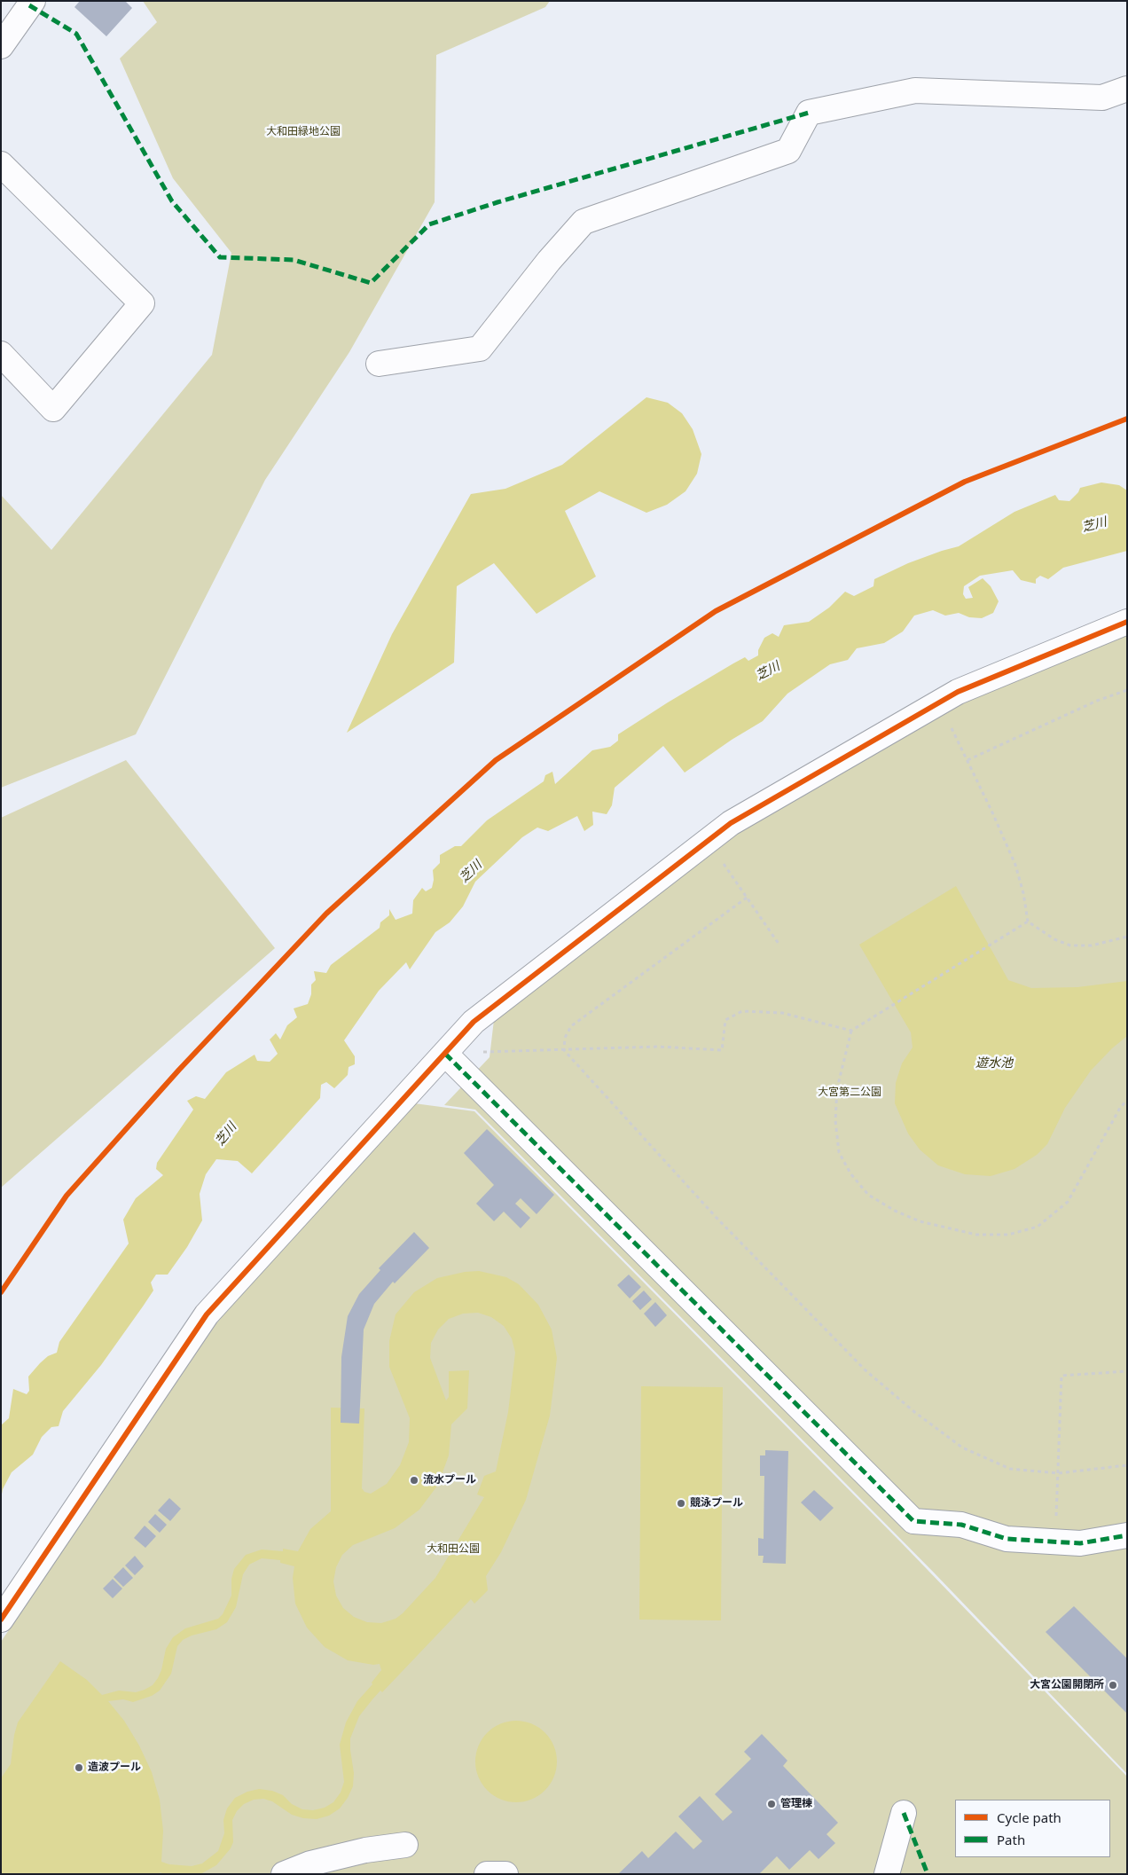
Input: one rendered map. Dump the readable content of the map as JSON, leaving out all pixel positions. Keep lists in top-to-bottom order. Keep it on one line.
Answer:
{"water":["芝川","遊水池"],"parks":["大和田緑地公園","大宮第二公園","大和田公園"],"places":["流水プール","競泳プール","大宮公園開閉所","造波プール","管理棟"],"legend":["Cycle path","Path"]}
